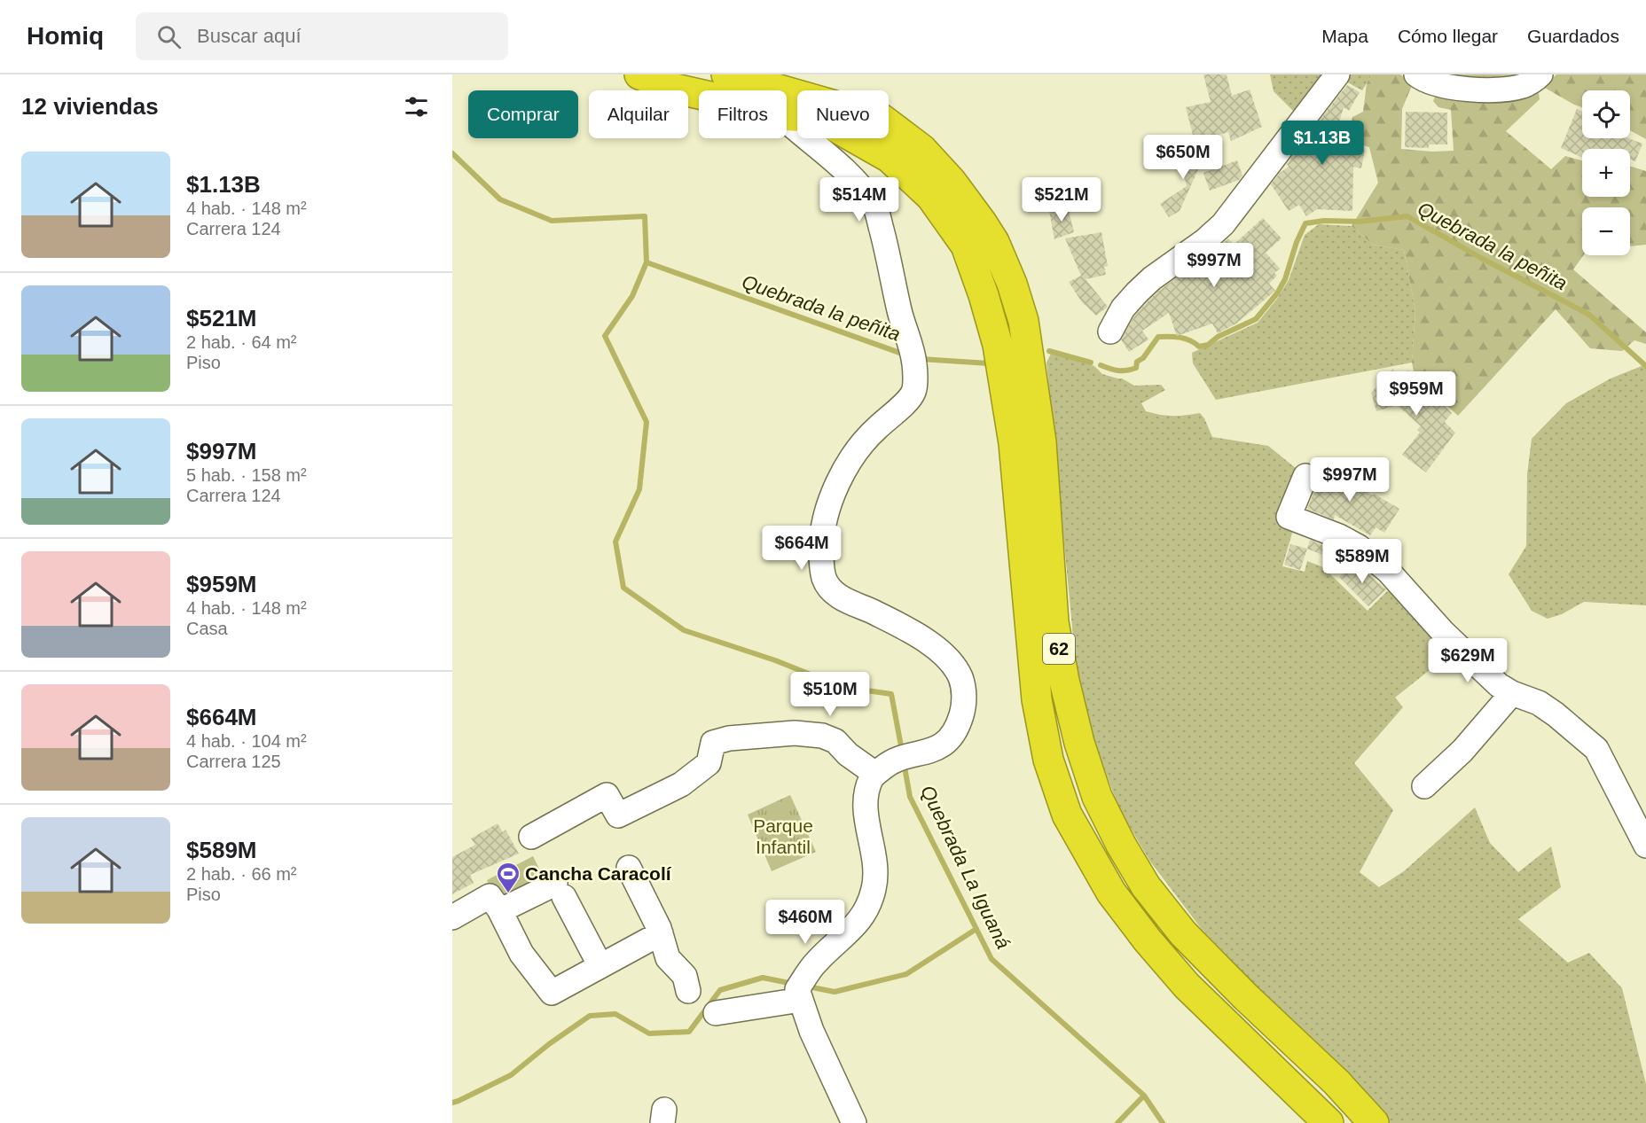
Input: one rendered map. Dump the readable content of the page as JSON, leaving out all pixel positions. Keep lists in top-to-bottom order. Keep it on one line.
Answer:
{"streets":{"highway":["62"]},"water":["Quebrada la peñita","Quebrada La Iguaná"],"parks":["Parque Infantil"],"places":{"sports":["Cancha Caracolí"]},"page":{"header":"Homiq","search":"Buscar aquí","nav":["Mapa","Cómo llegar","Guardados"],"heading":"12 viviendas","map_buttons":["+","−"],"chip":["Comprar","Alquilar","Filtros","Nuevo"],"price":["$1.13B","$650M","$514M","$521M","$997M","$959M","$997M","$664M","$589M","$629M","$510M","$460M"],"list":[{"name":"$1.13B","note":"4 hab. · 148 m² · Carrera 124"},{"name":"$521M","note":"2 hab. · 64 m² · Piso"},{"name":"$997M","note":"5 hab. · 158 m² · Carrera 124"},{"name":"$959M","note":"4 hab. · 148 m² · Casa"},{"name":"$664M","note":"4 hab. · 104 m² · Carrera 125"},{"name":"$589M","note":"2 hab. · 66 m² · Piso"}]}}
